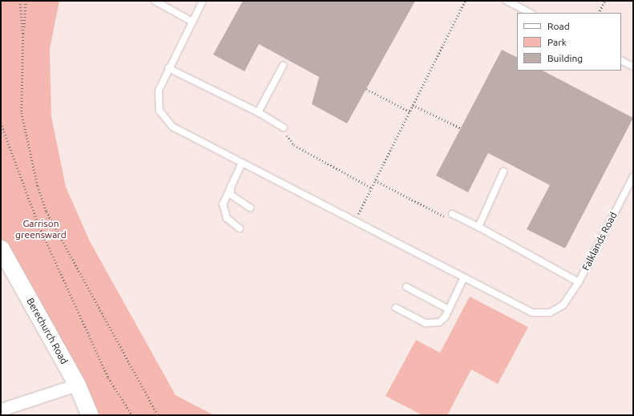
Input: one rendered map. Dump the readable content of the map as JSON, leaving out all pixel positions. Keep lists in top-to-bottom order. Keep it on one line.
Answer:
{"streets":{"street":["Berechurch Road"],"lane":["Falklands Road"]},"parks":["Garrison greensward"],"legend":["Road","Park","Building"]}
